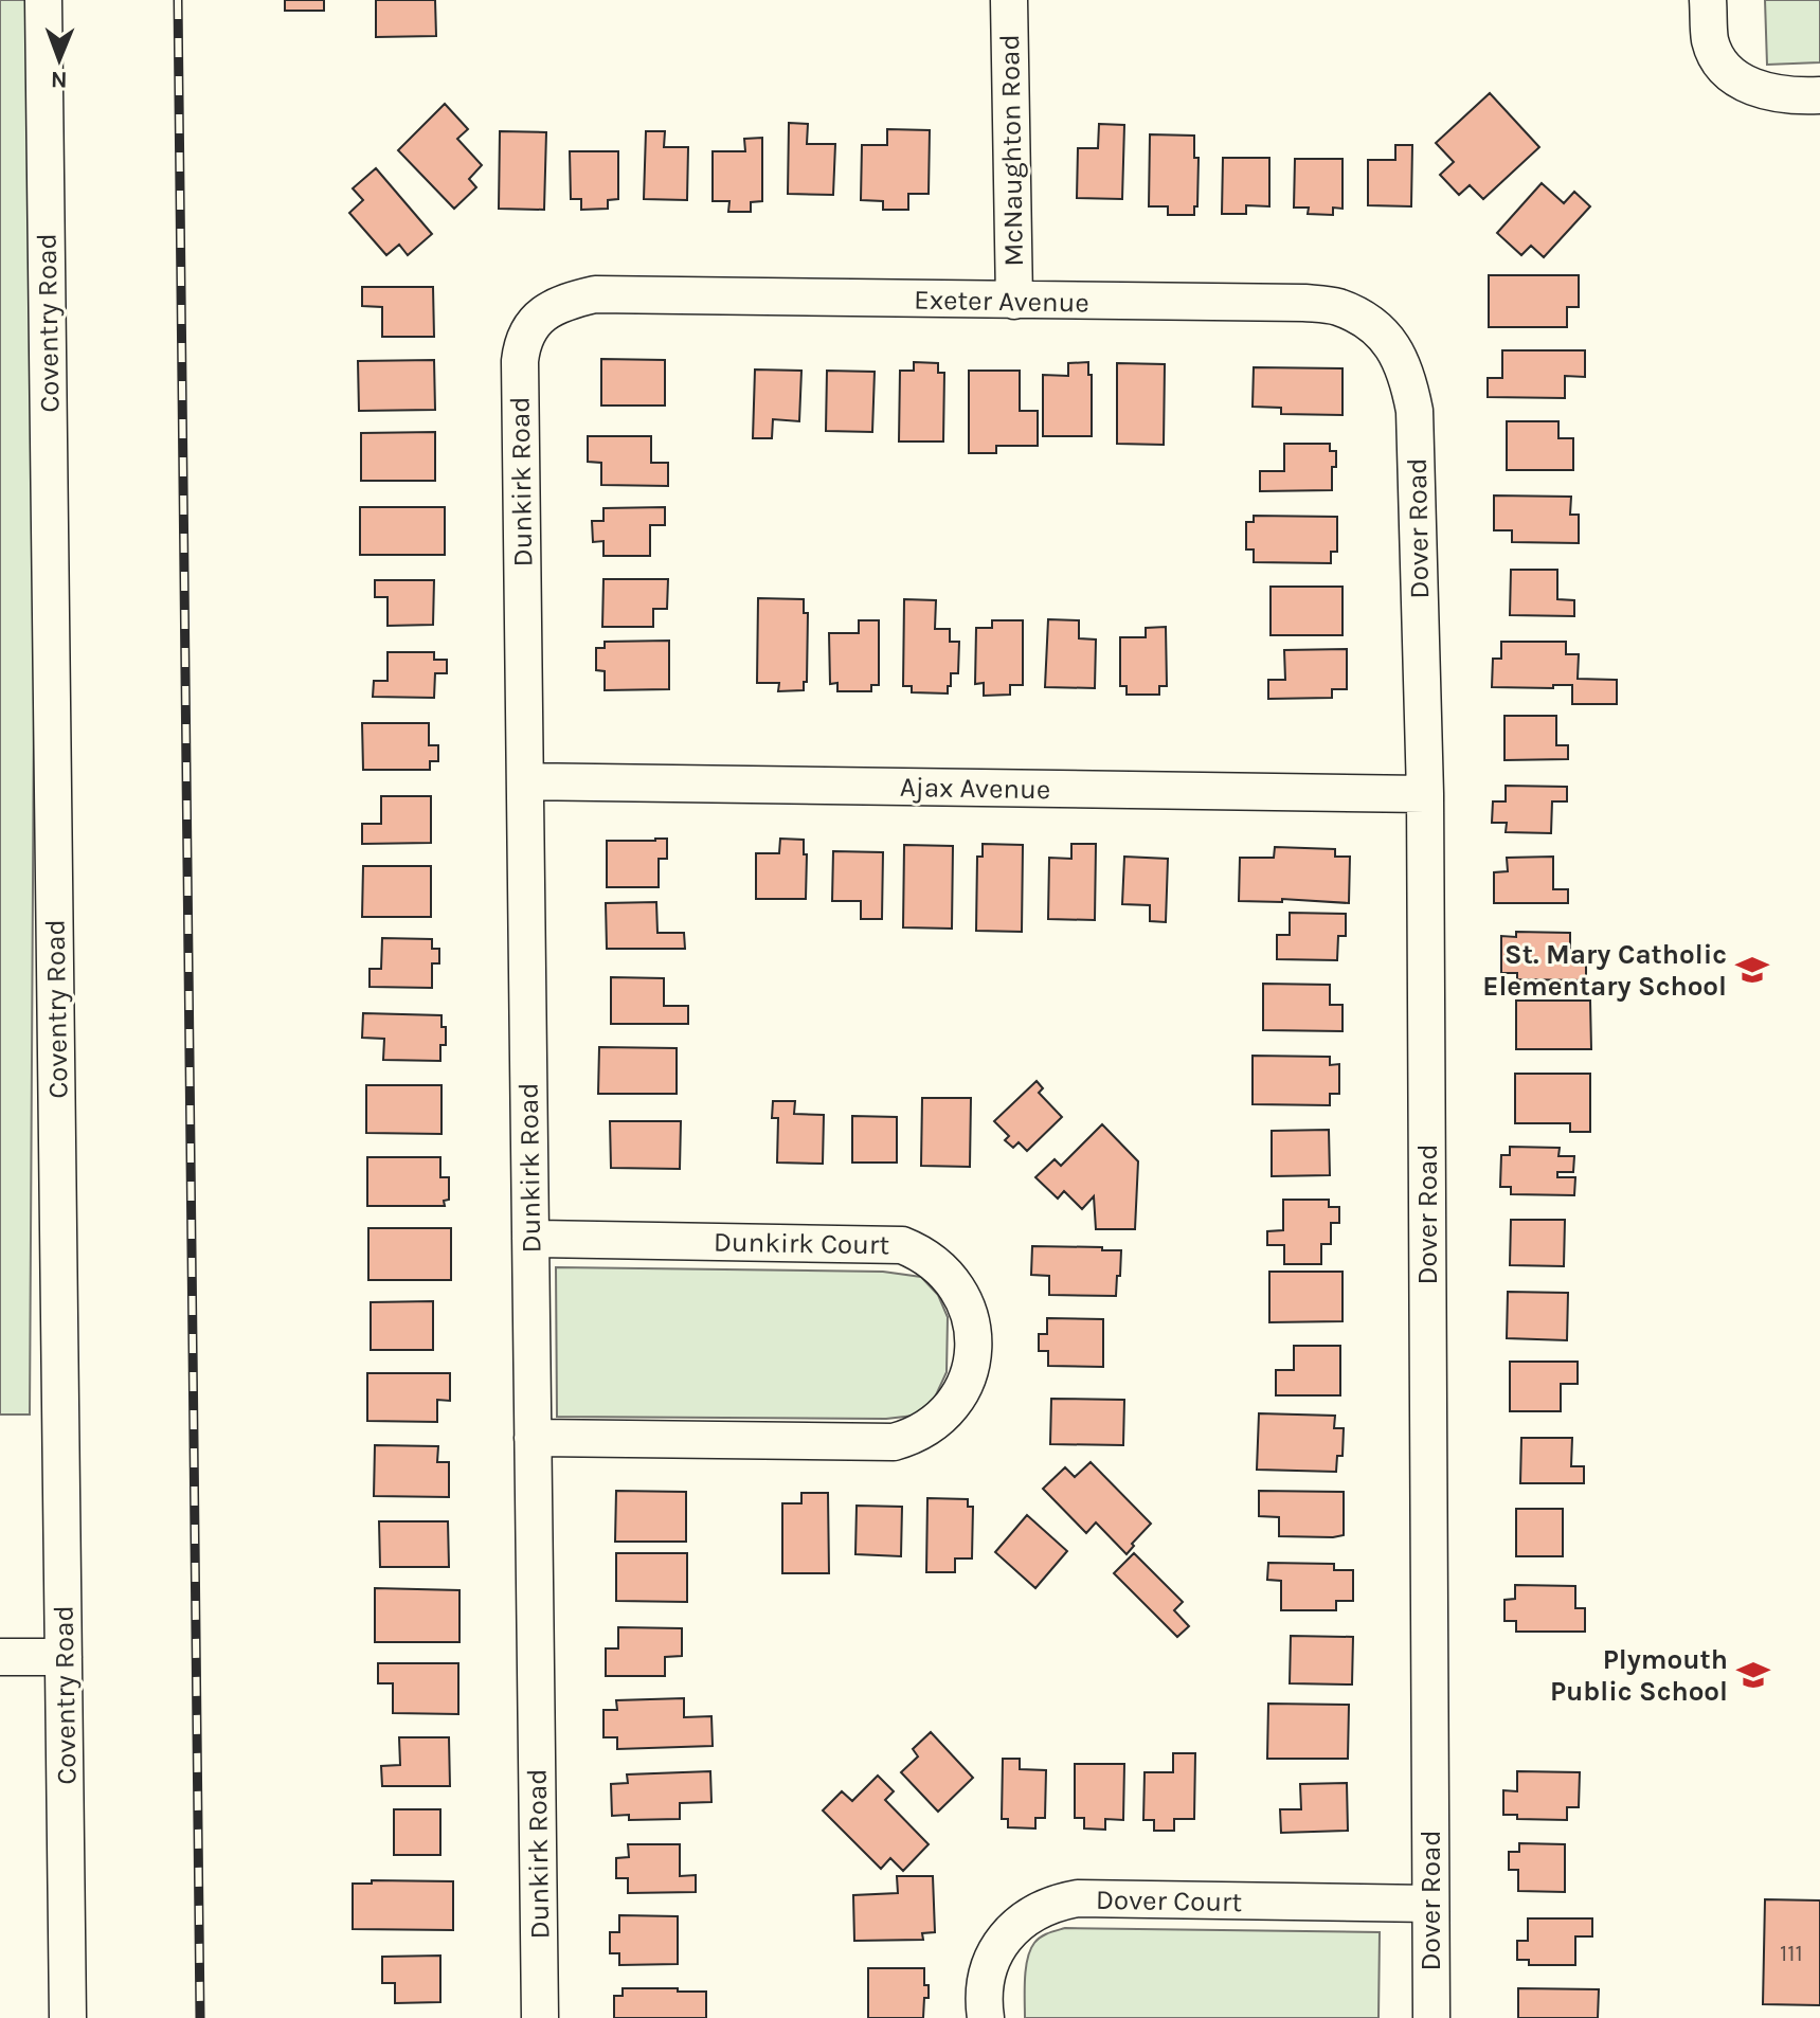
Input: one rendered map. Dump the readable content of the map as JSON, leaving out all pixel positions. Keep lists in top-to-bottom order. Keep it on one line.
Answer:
{"streets":{"street":["McNaughton Road","Exeter Avenue","Coventry Road","Dunkirk Road","Dover Road","Ajax Avenue","Dunkirk Court","Dover Court"]},"crossings":[["McNaughton Road","Exeter Avenue"],["Exeter Avenue","Dunkirk Road"],["Exeter Avenue","Dover Road"],["Dunkirk Road","Ajax Avenue"],["Dunkirk Road","Dunkirk Court"],["Dover Road","Ajax Avenue"],["Dover Road","Dover Court"]],"places":{"school or university":["St. Mary Catholic Elementary School","Plymouth Public School"]},"house_numbers":["111"],"north":"bottom"}
